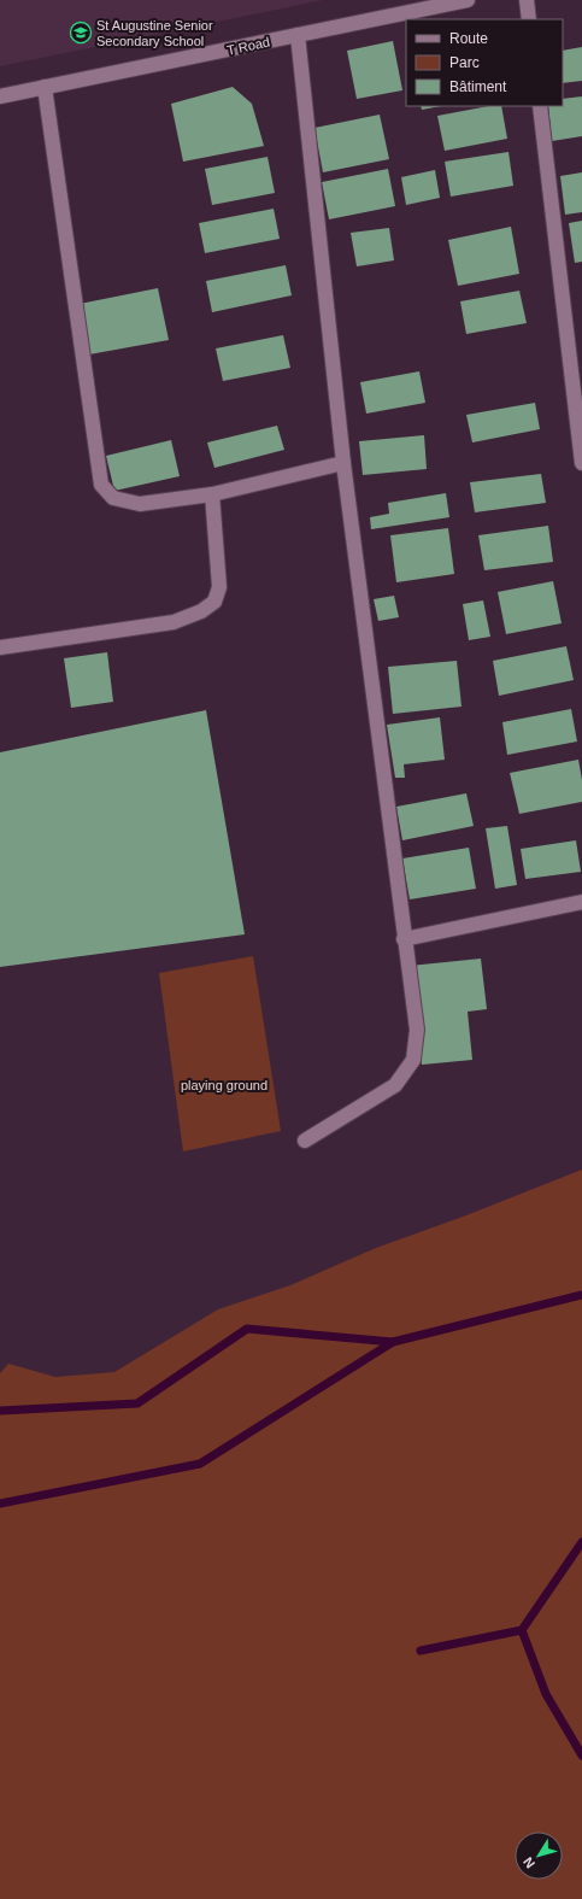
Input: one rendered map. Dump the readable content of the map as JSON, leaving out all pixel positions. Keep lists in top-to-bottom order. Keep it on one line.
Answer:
{"streets":{"street":["T Road"]},"parks":["playing ground"],"places":{"school or university":["St Augustine Senior Secondary School"]},"legend":["Route","Parc","Bâtiment"],"north":"bottom left"}
